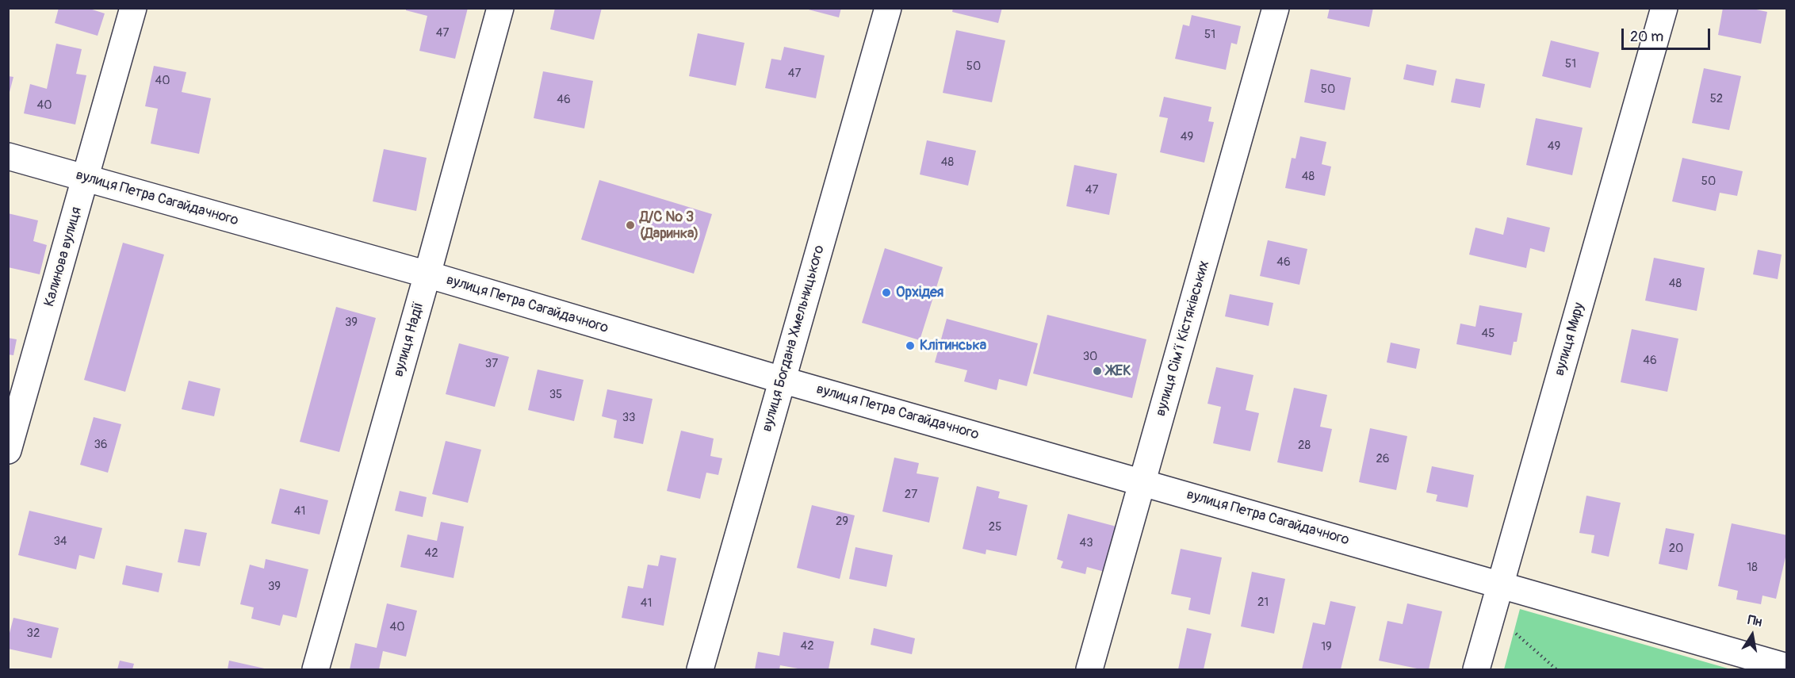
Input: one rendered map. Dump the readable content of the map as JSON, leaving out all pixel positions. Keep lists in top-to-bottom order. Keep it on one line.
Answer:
{"streets":{"street":["вулиця Петра Сагайдачного","Калинова вулиця","вулиця Богдана Хмельницького","вулиця Сімʼї Кістяківських","вулиця Надії","вулиця Миру"]},"crossings":[["вулиця Петра Сагайдачного","Калинова вулиця"],["вулиця Петра Сагайдачного","вулиця Богдана Хмельницького"],["вулиця Петра Сагайдачного","вулиця Сімʼї Кістяківських"],["вулиця Петра Сагайдачного","вулиця Надії"],["вулиця Петра Сагайдачного","вулиця Миру"]],"places":["Д/С № 3 (Даринка)","Орхідея","Клітинська","ЖЕК"],"house_numbers":["47","51","51","50","47","40","50","52","46","40","49","49","48","48","50","47","46","48","39","45","30","46","37","35","33","36","28","26","27","41","29","25","34","43","20","42","18","39","21","41","40","32","42","19"],"scale_bar":"20 m","north":"top"}
